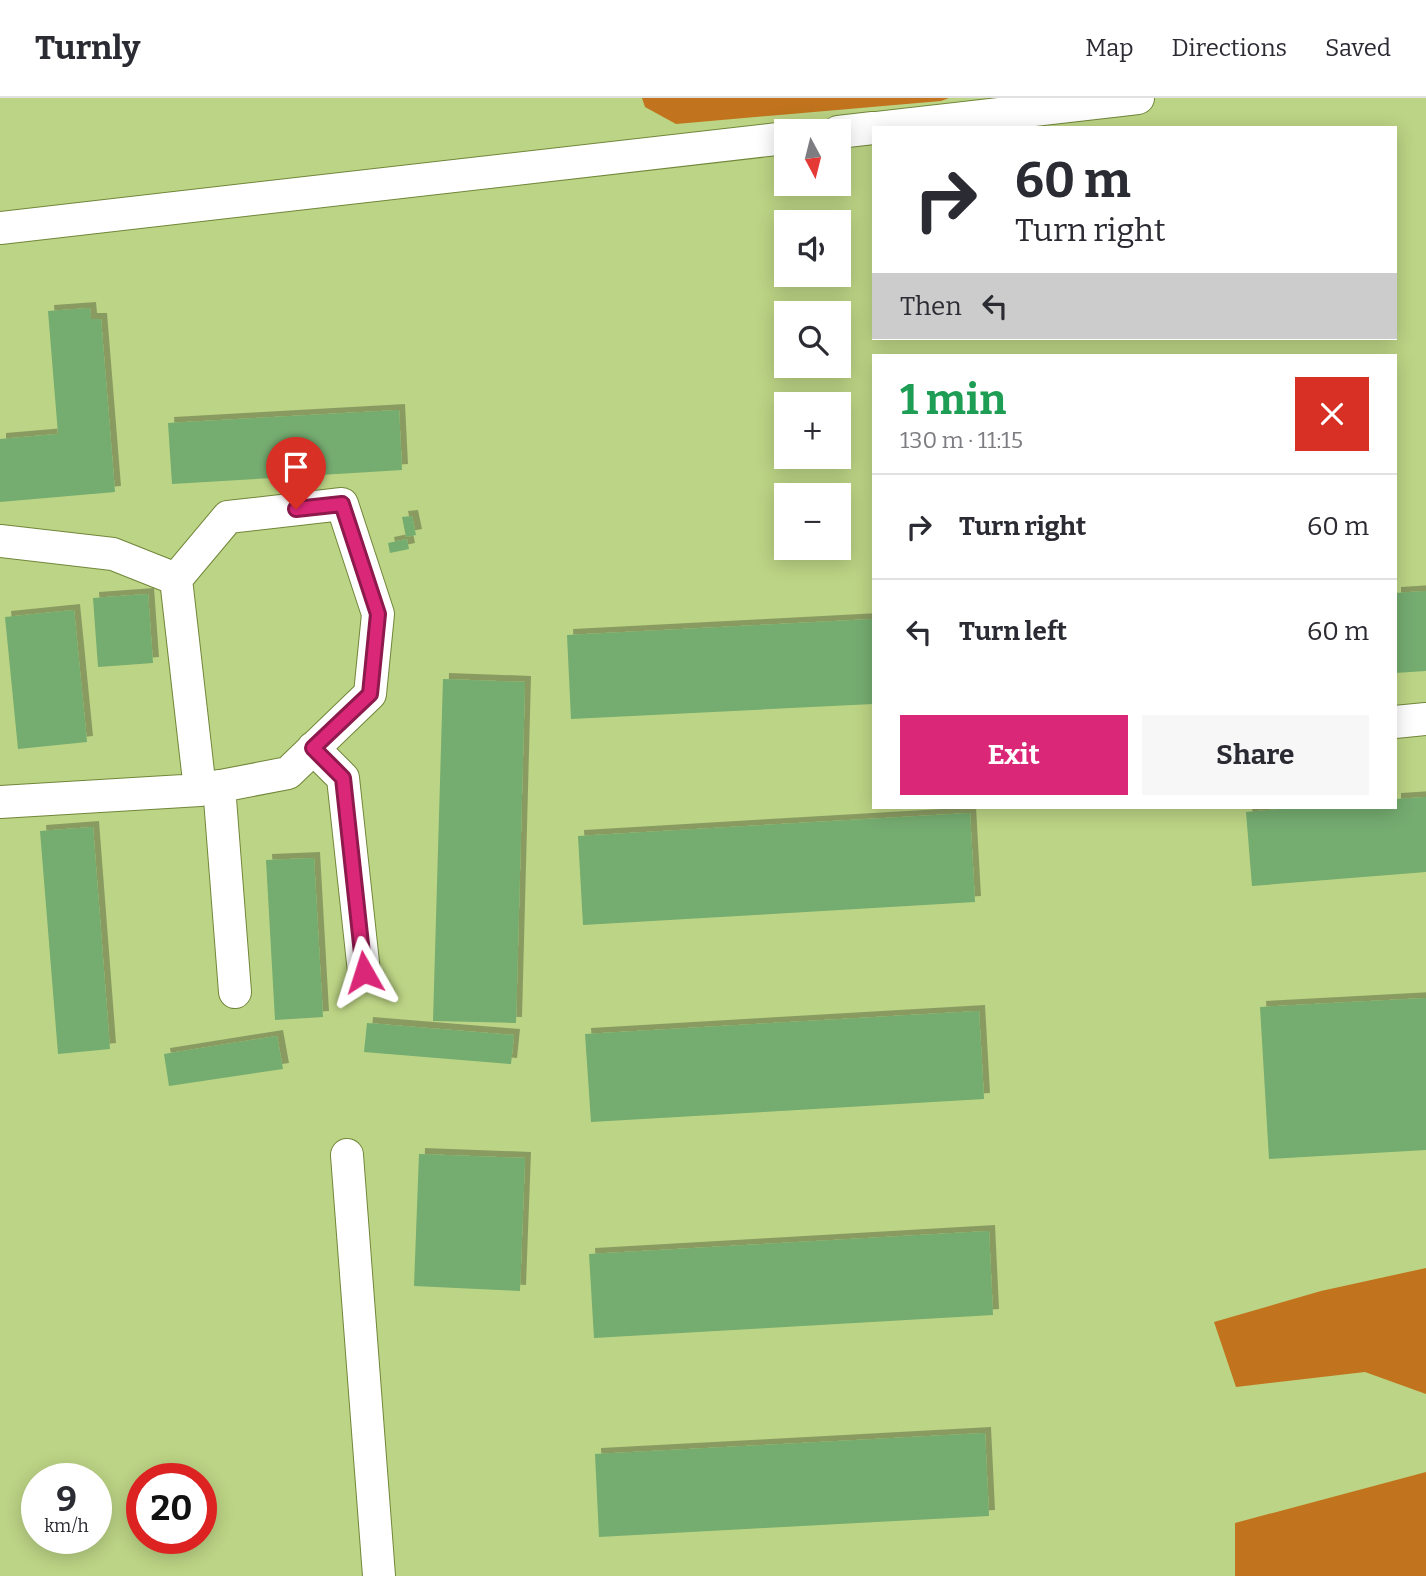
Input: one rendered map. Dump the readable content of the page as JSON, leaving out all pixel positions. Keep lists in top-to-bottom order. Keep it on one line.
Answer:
{"north":"bottom","page":{"header":"Turnly","nav":["Map","Directions","Saved"],"map_buttons":["+","−"],"turn":["60 m","Turn right"],"then":"Then","heading":["1 min","130 m · 11:15"],"list":[{"name":"Turn right","value":"60 m"},{"name":"Turn left","value":"60 m"}],"buttons":["Exit","Share"],"speed":"9 km/h","limit":"20"}}
